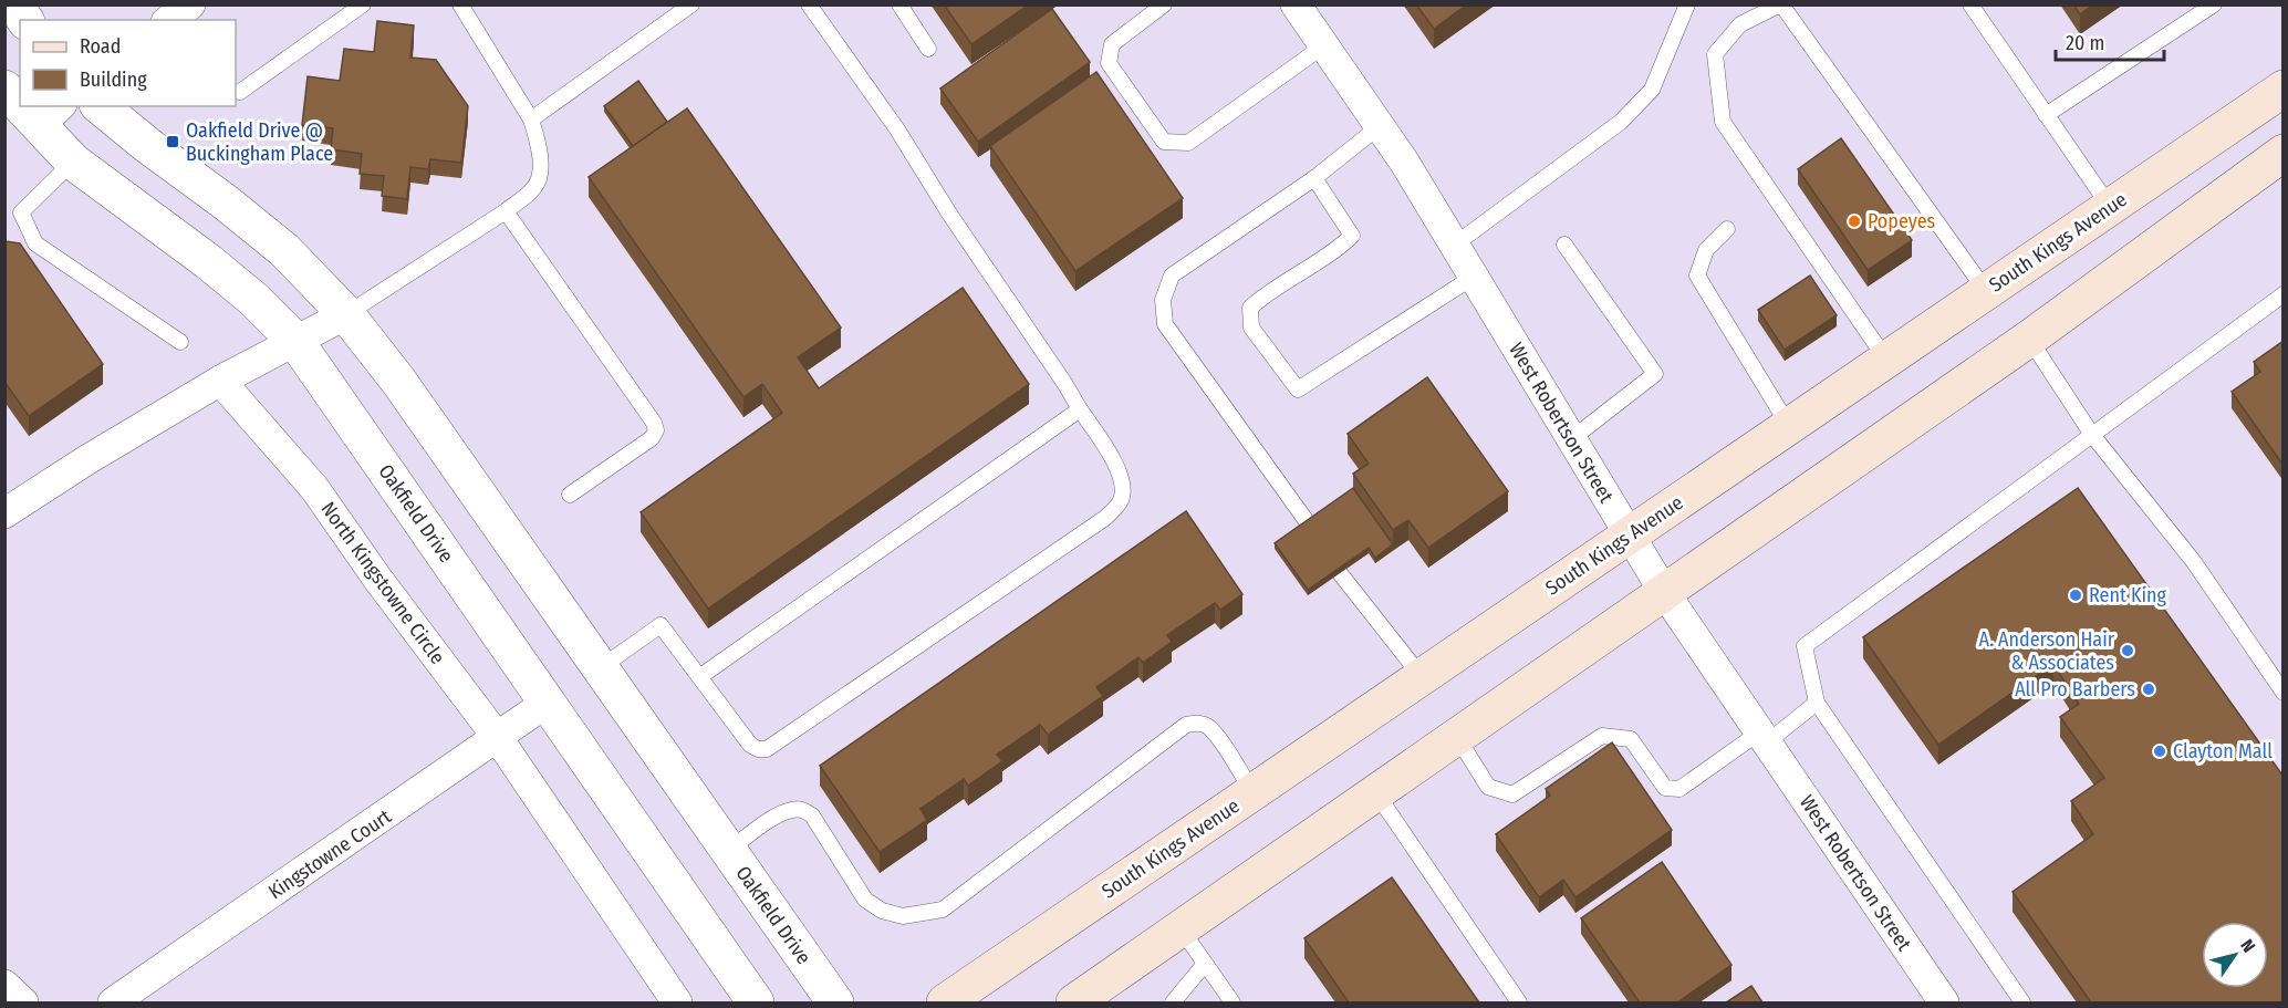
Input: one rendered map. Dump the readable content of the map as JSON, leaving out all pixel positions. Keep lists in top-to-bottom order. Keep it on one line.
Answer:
{"streets":{"main road":["South Kings Avenue"],"street":["West Robertson Street","Oakfield Drive","North Kingstowne Circle","Kingstowne Court"]},"crossings":[["South Kings Avenue","West Robertson Street"],["Oakfield Drive","Kingstowne Court"],["North Kingstowne Circle","Kingstowne Court"]],"places":{"transit":["Oakfield Drive @ Buckingham Place"],"other":["Popeyes","Rent King","A. Anderson Hair & Associates","All Pro Barbers","Clayton Mall"]},"legend":["Road","Building"],"scale_bar":"20 m","north":"top right"}
